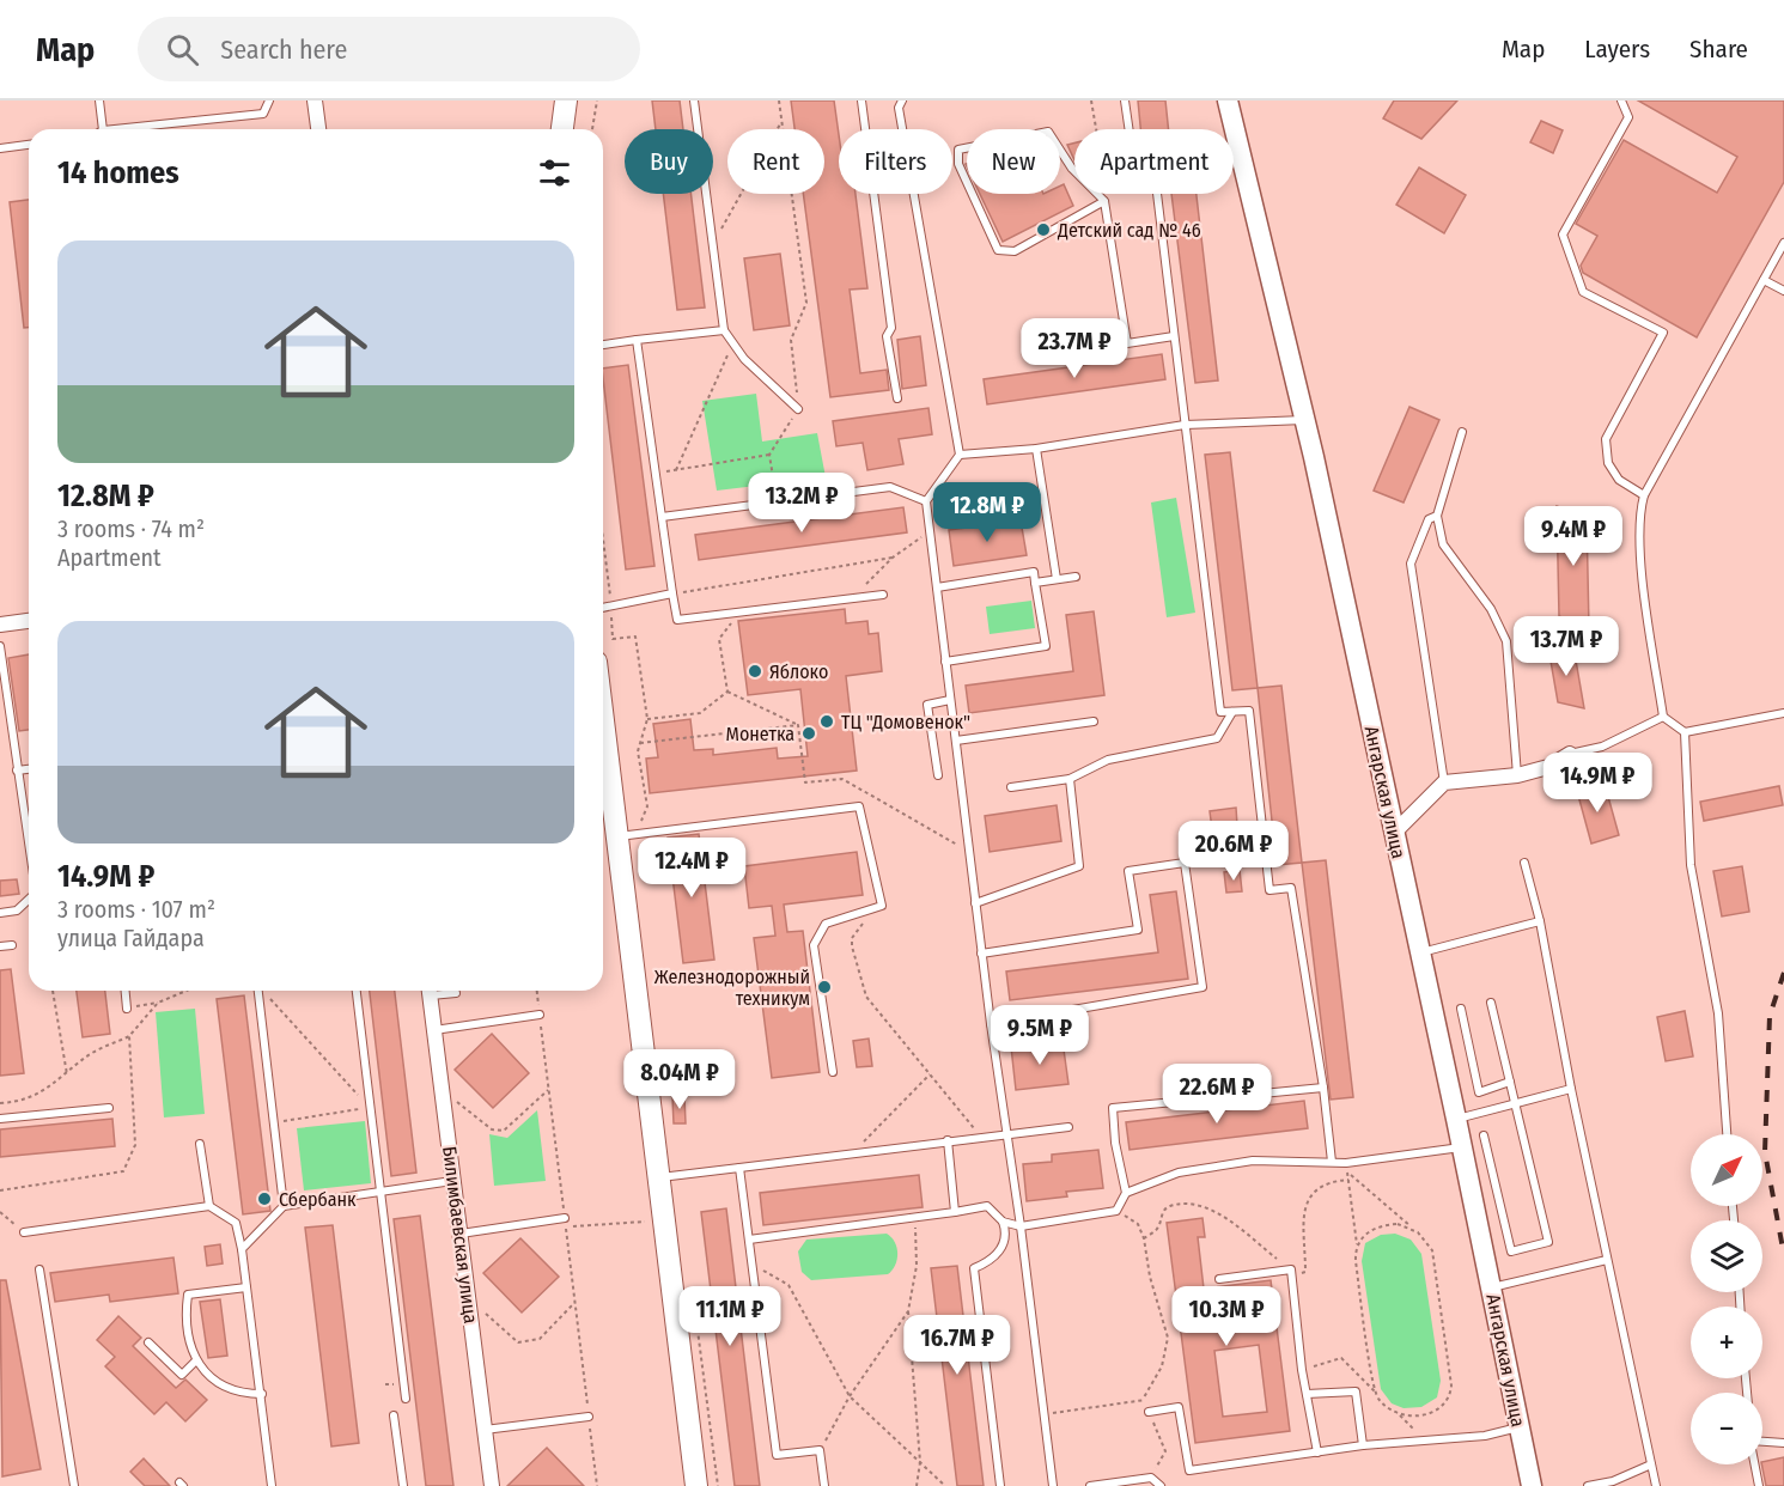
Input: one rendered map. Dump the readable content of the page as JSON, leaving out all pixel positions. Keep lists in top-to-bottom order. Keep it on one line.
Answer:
{"streets":{"street":["Ангарская улица","Билимбаевская улица"]},"places":["Детский сад № 46","Яблоко","ТЦ \"Домовенок\"","Монетка","Железнодорожный техникум","Сбербанк"],"north":"top right","page":{"header":"Map","search":"Search here","nav":["Map","Layers","Share"],"chip":["Buy","Rent","Filters","New","Apartment"],"heading":"14 homes","list":[{"name":"12.8M ₽","note":"3 rooms · 74 m² · Apartment"},{"name":"14.9M ₽","note":"3 rooms · 107 m² · улица Гайдара"}],"price":["23.7M ₽","13.2M ₽","12.8M ₽","9.4M ₽","13.7M ₽","14.9M ₽","20.6M ₽","12.4M ₽","9.5M ₽","8.04M ₽","22.6M ₽","11.1M ₽","10.3M ₽","16.7M ₽"],"map_buttons":["+","−"]}}
